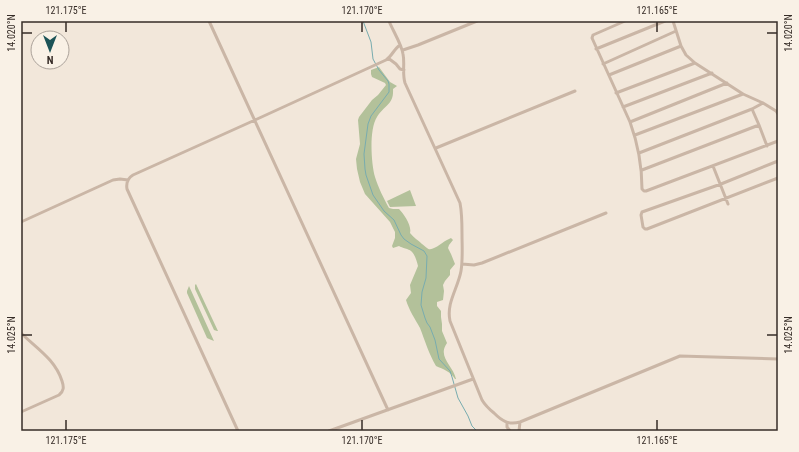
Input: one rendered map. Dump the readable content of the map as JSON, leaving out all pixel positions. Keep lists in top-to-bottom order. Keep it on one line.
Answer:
{"north":"bottom","coordinates":["121.175°E","121.170°E","121.165°E","14.020°N","14.025°N"]}
